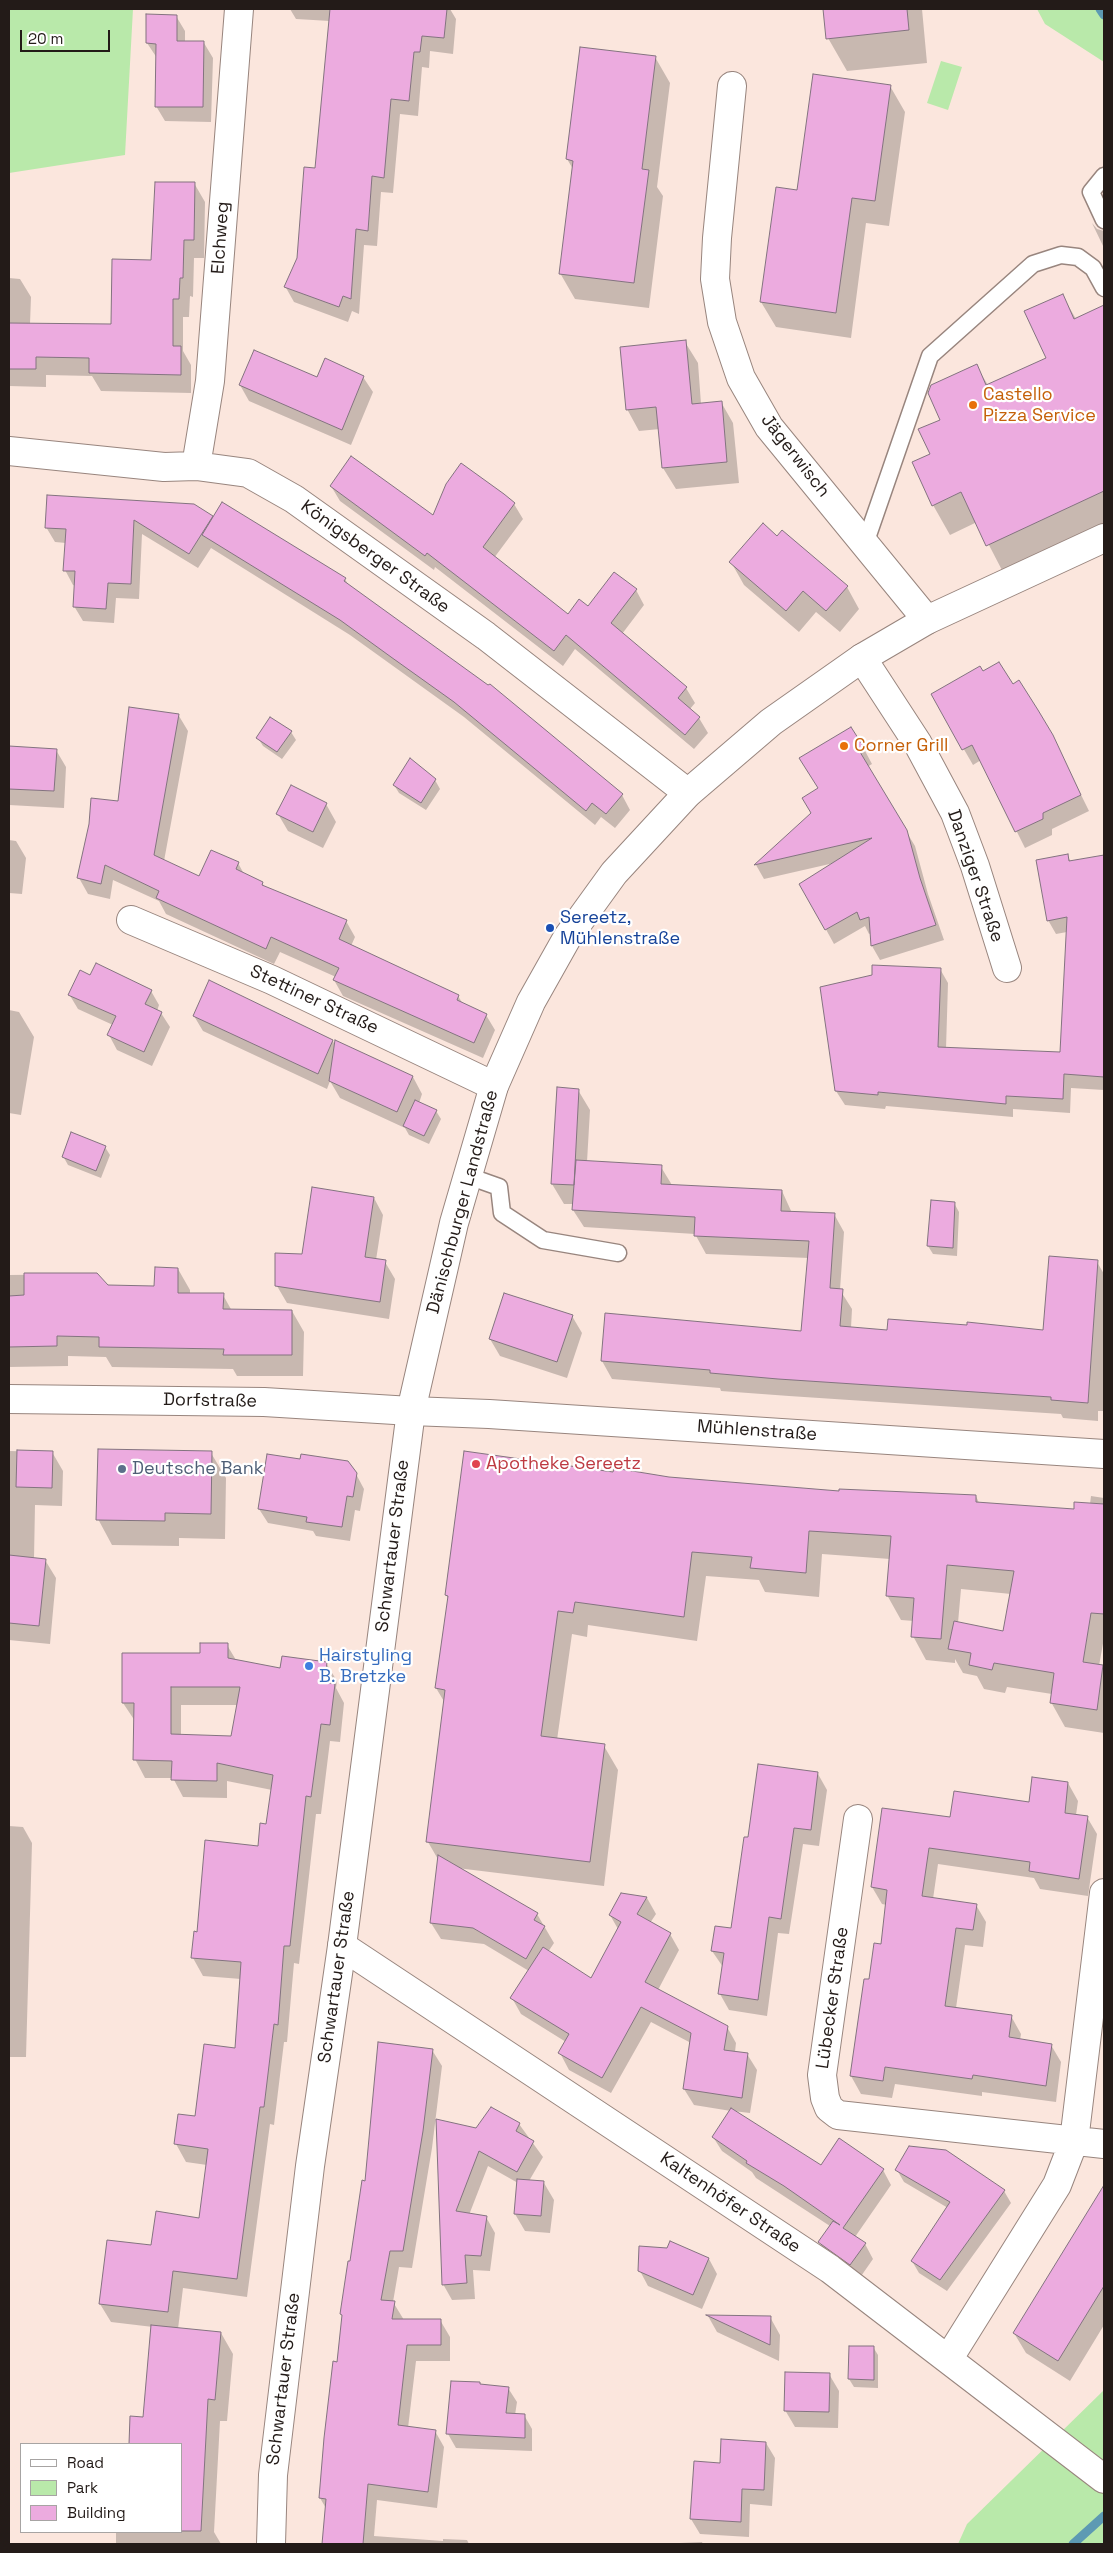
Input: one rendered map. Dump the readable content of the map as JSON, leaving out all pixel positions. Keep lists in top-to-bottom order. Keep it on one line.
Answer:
{"streets":{"street":["Elchweg","Jägerwisch","Königsberger Straße","Danziger Straße","Stettiner Straße","Dänischburger Landstraße","Dorfstraße","Mühlenstraße","Schwartauer Straße","Lübecker Straße","Kaltenhöfer Straße"]},"crossings":[["Elchweg","Königsberger Straße"],["Jägerwisch","Dänischburger Landstraße"],["Königsberger Straße","Dänischburger Landstraße"],["Danziger Straße","Dänischburger Landstraße"],["Stettiner Straße","Dänischburger Landstraße"],["Dänischburger Landstraße","Dorfstraße"],["Dänischburger Landstraße","Mühlenstraße"],["Dänischburger Landstraße","Schwartauer Straße"],["Dorfstraße","Mühlenstraße"],["Dorfstraße","Schwartauer Straße"],["Mühlenstraße","Schwartauer Straße"],["Schwartauer Straße","Kaltenhöfer Straße"]],"places":["Castello Pizza Service","Corner Grill","Sereetz, Mühlenstraße","Apotheke Sereetz","Deutsche Bank","Hairstyling B. Bretzke"],"legend":["Road","Park","Building"],"scale_bar":"20 m"}
